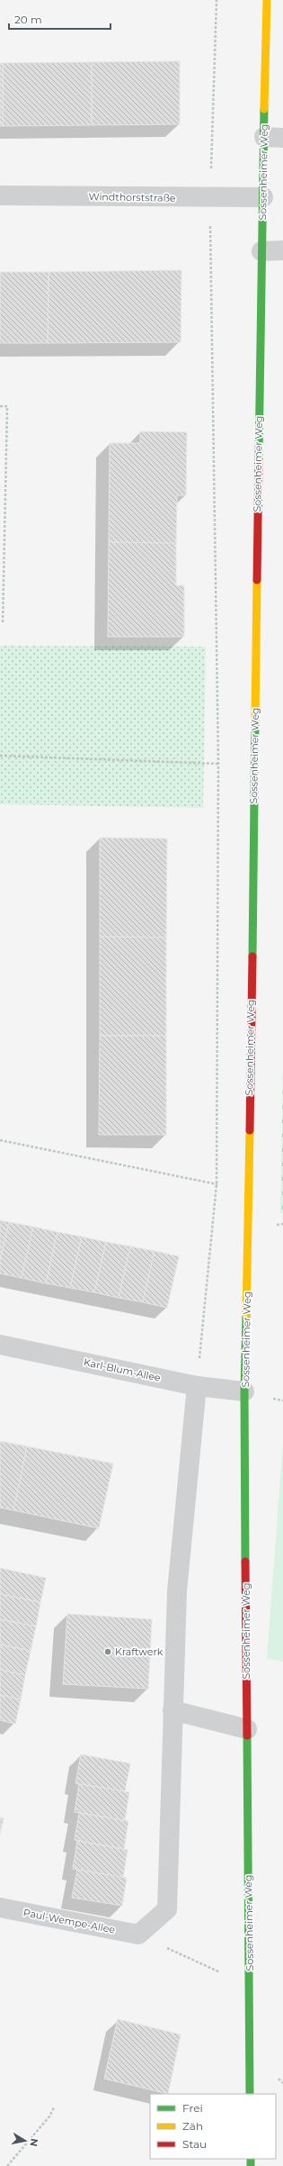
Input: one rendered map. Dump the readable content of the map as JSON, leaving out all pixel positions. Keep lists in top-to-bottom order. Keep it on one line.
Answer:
{"streets":{"street":["Sossenheimer Weg","Windthorststraße","Karl-Blum-Allee","Paul-Wempe-Allee"]},"crossings":[["Sossenheimer Weg","Windthorststraße"],["Sossenheimer Weg","Karl-Blum-Allee"]],"places":["Kraftwerk"],"legend":["Frei","Zäh","Stau"],"scale_bar":"20 m","north":"right"}
